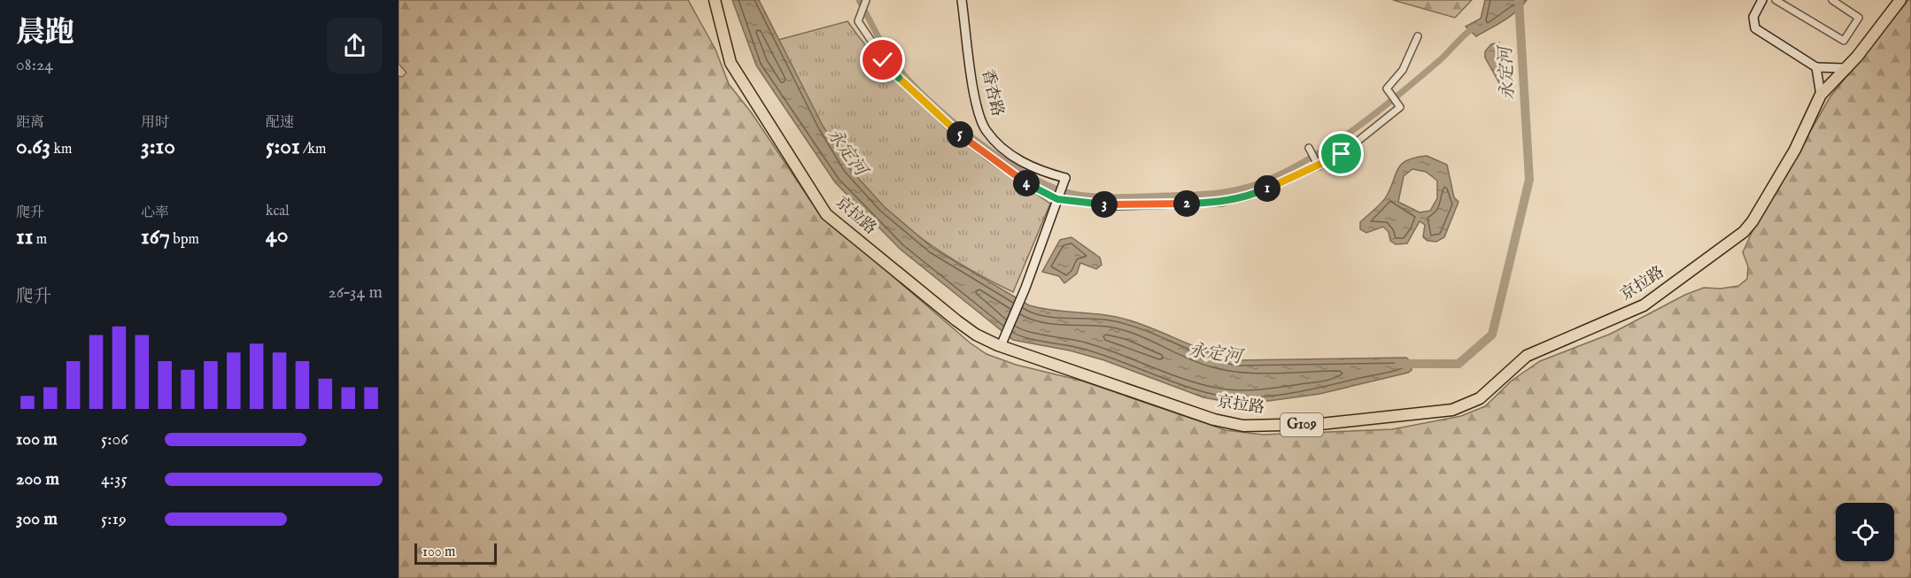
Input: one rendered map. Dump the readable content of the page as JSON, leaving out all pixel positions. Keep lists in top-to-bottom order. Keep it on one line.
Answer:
{"streets":{"highway":["京拉路","G109"],"street":["香杏路"]},"crossings":[["香杏路","京拉路"]],"water":["永定河"],"scale_bar":"100 m","page":{"heading":["晨跑","08:24"],"stats":[["距离","0.63 km"],["用时","3:10"],["配速","5:01 /km"],["爬升","11 m"],["心率","167 bpm"],["kcal","40"]],"pins":["5","4","1","2","3"],"chart":["爬升","26–34 m"],"list":[{"name":"100 m","note":"5:06"},{"name":"200 m","note":"4:35"},{"name":"300 m","note":"5:19"}],"scale":"100 m"}}
